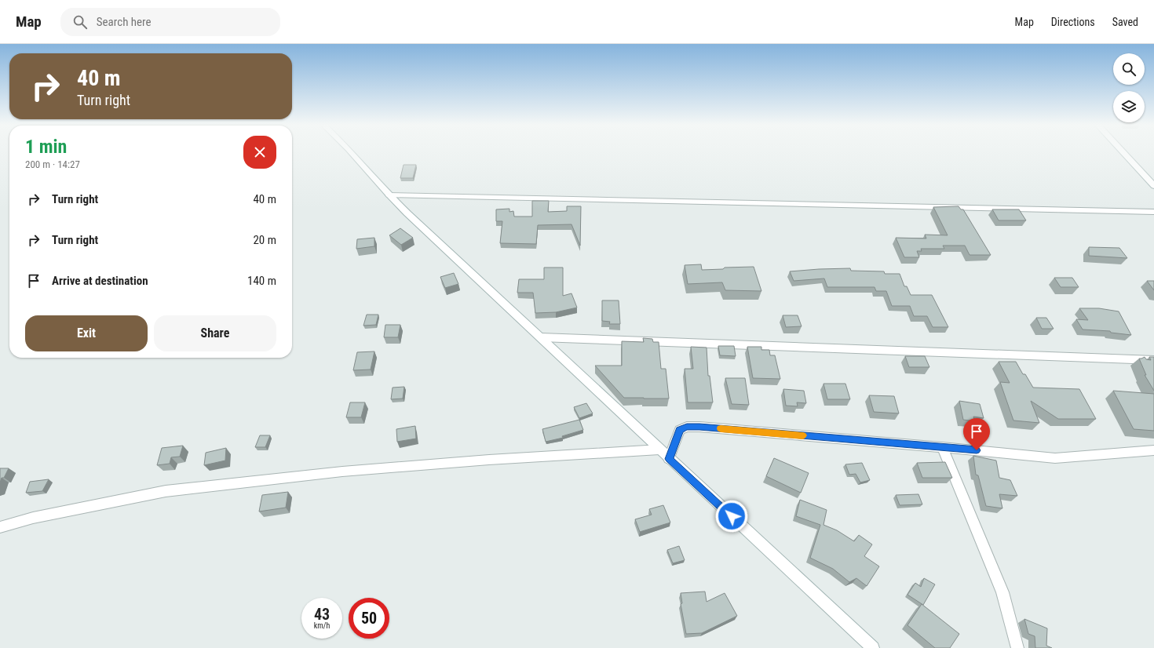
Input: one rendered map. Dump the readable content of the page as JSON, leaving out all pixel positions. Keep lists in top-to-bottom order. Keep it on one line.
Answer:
{"page":{"header":"Map","search":"Search here","nav":["Map","Directions","Saved"],"turn":["40 m","Turn right"],"heading":["1 min","200 m · 14:27"],"list":[{"name":"Turn right","value":"40 m"},{"name":"Turn right","value":"20 m"},{"name":"Arrive at destination","value":"140 m"}],"buttons":["Exit","Share"],"speed":"43 km/h","limit":"50"}}
